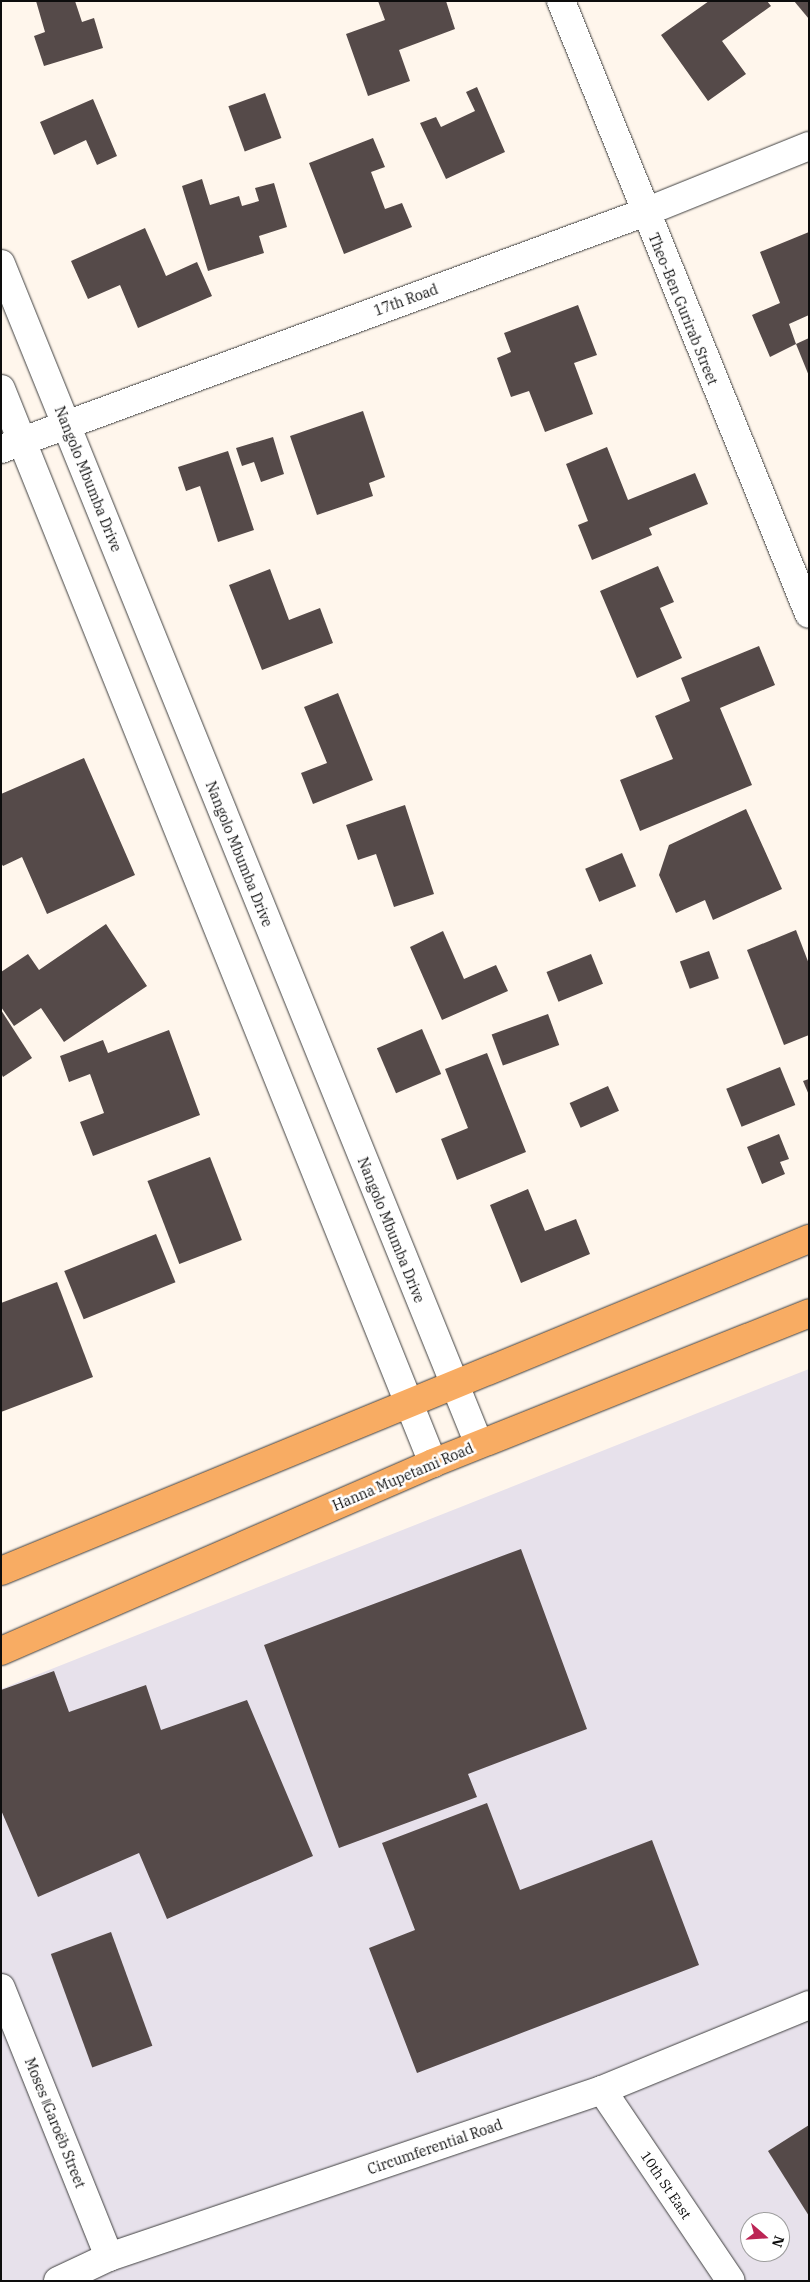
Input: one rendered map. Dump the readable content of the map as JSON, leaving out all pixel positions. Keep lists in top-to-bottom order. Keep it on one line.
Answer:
{"streets":{"main road":["Hanna Mupetami Road"],"street":["17th Road","Theo-Ben Gurirab Street","Nangolo Mbumba Drive","Moses ǁGaroëb Street","Circumferential Road","10th St East"]},"crossings":[["17th Road","Theo-Ben Gurirab Street"],["17th Road","Nangolo Mbumba Drive"],["Nangolo Mbumba Drive","Hanna Mupetami Road"],["Moses ǁGaroëb Street","Circumferential Road"],["Circumferential Road","10th St East"]],"north":"right"}
